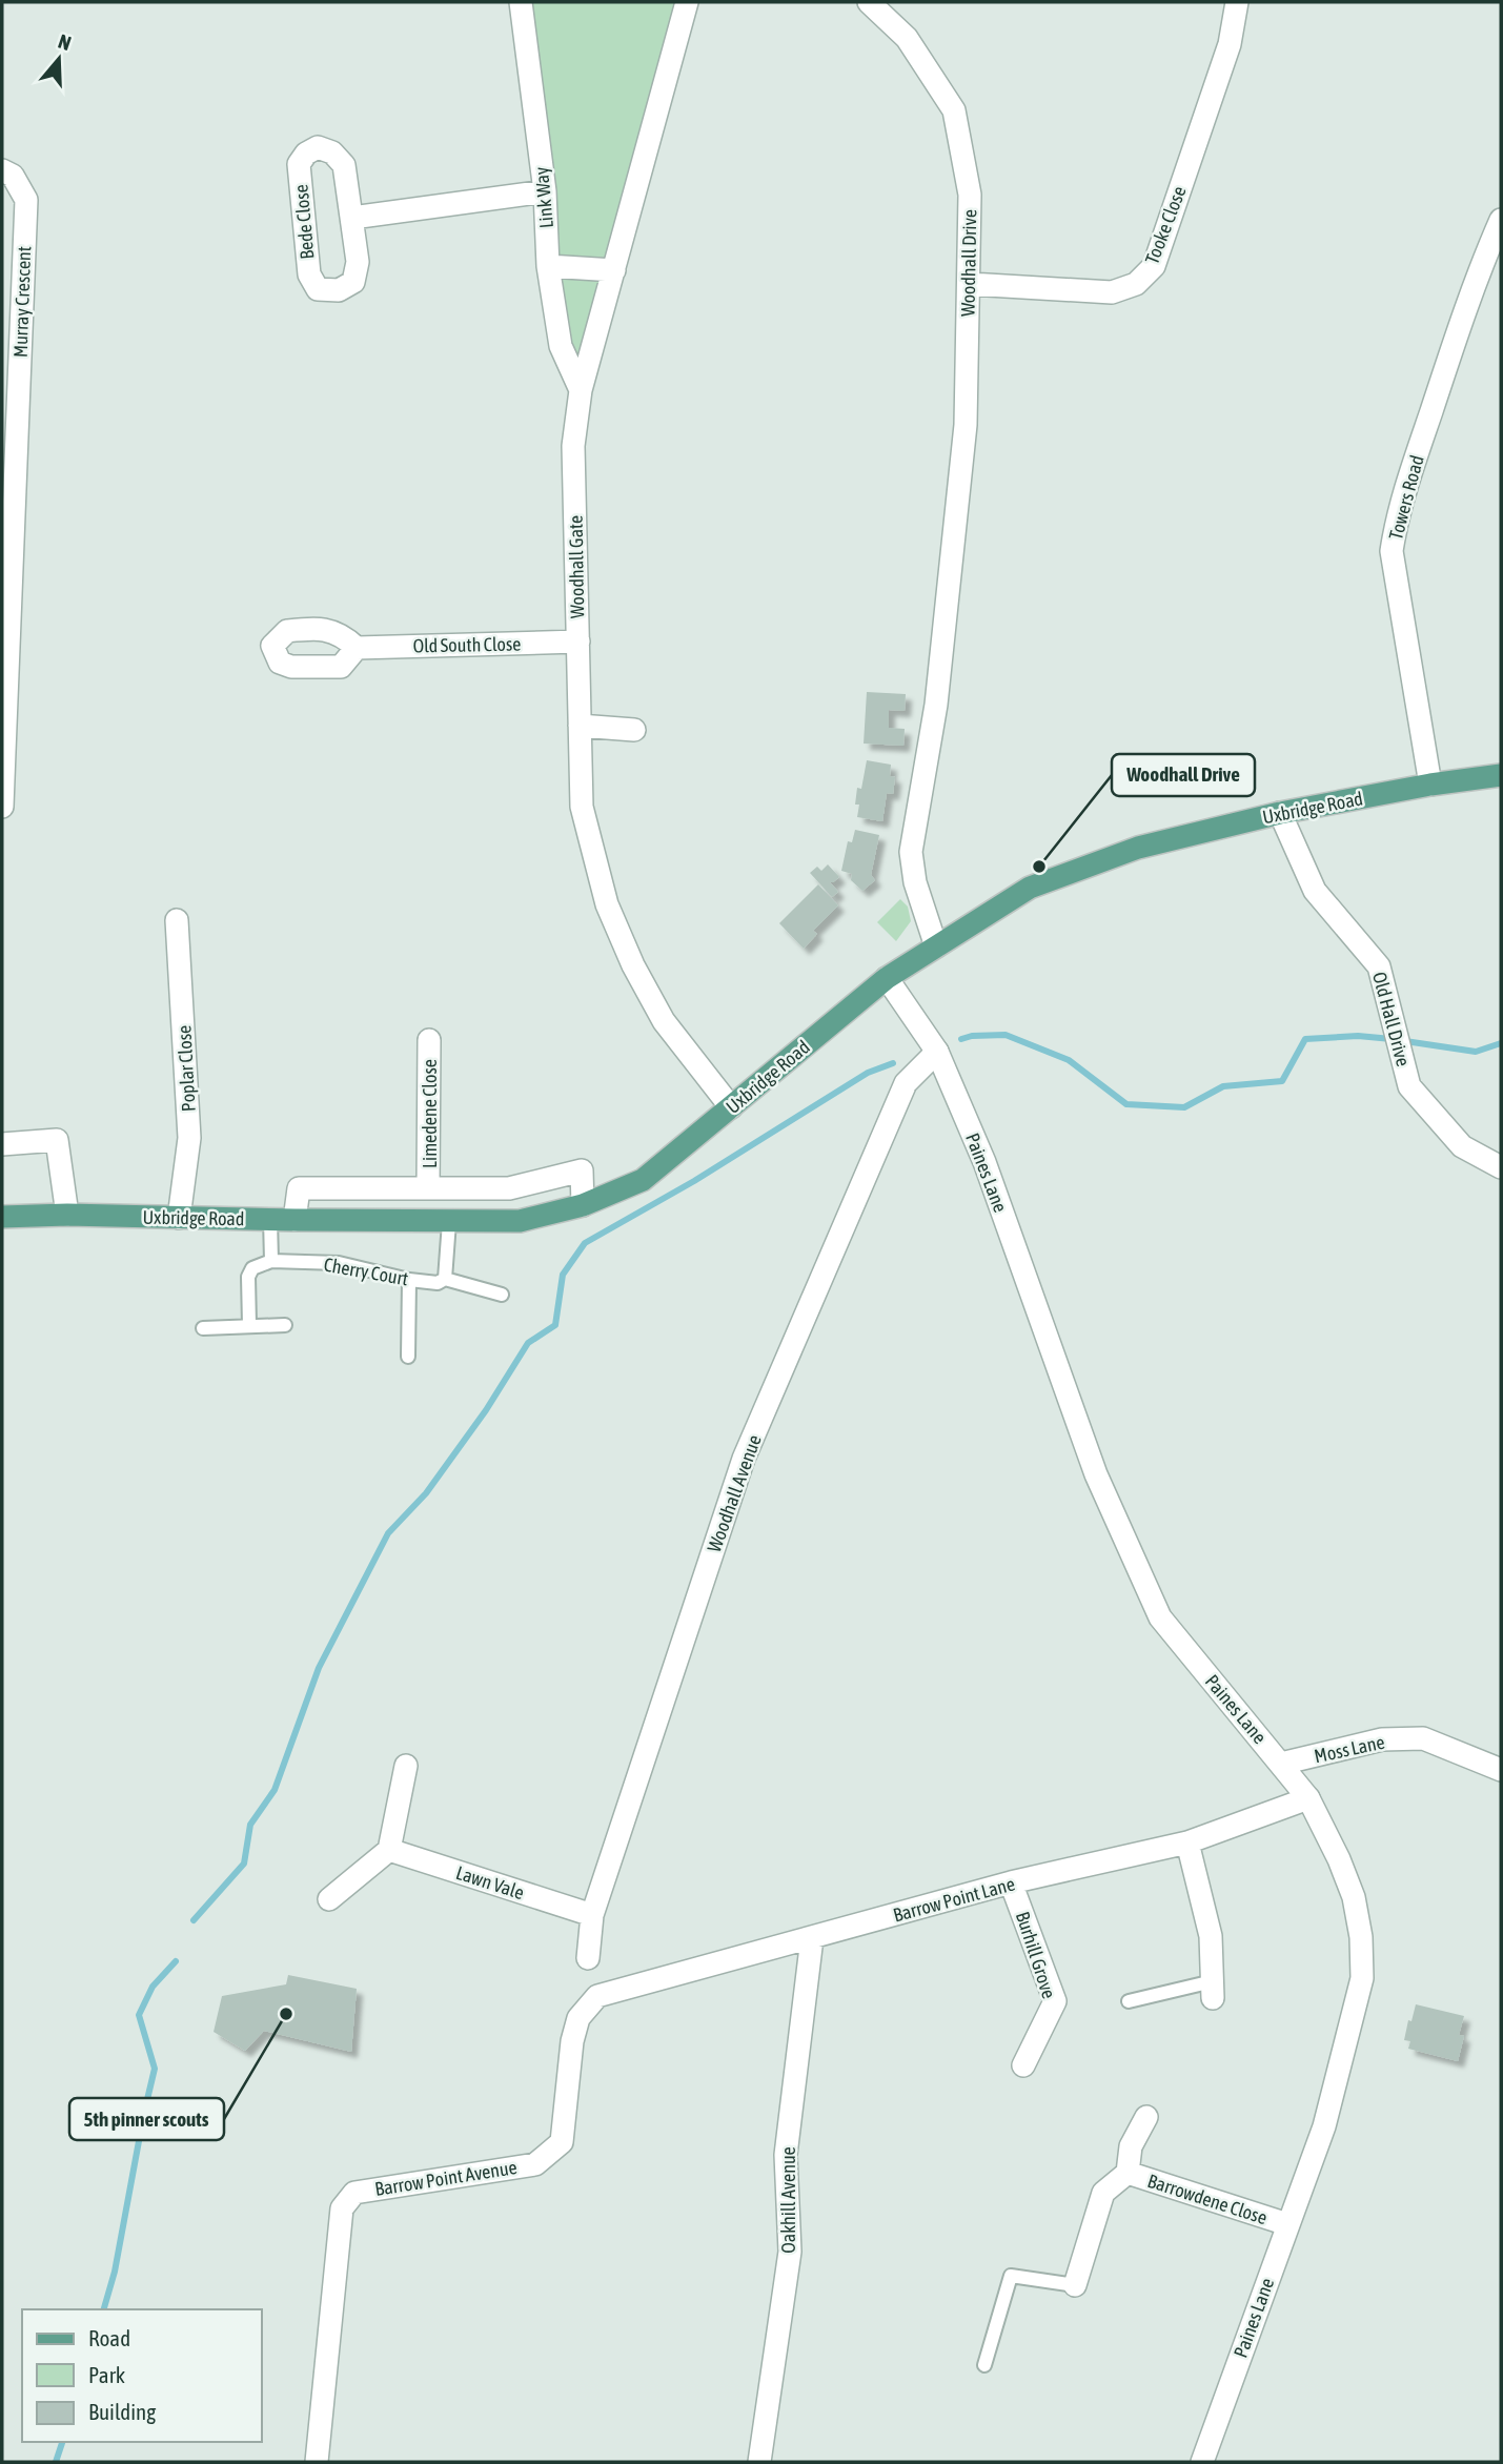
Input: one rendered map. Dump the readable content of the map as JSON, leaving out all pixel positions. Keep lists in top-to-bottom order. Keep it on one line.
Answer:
{"streets":{"main road":["Uxbridge Road"],"street":["Link Way","Bede Close","Tooke Close","Woodhall Drive","Murray Crescent","Towers Road","Woodhall Gate","Old South Close","Old Hall Drive","Poplar Close","Limedene Close","Paines Lane","Woodhall Avenue","Moss Lane","Lawn Vale","Barrow Point Lane","Burhill Grove","Barrow Point Avenue","Barrowdene Close","Oakhill Avenue"],"lane":["Cherry Court"]},"crossings":[["Link Way","Woodhall Gate"],["Tooke Close","Woodhall Drive"],["Woodhall Drive","Uxbridge Road"],["Towers Road","Uxbridge Road"],["Woodhall Gate","Old South Close"],["Woodhall Gate","Uxbridge Road"],["Uxbridge Road","Old Hall Drive"],["Uxbridge Road","Poplar Close"],["Uxbridge Road","Limedene Close"],["Uxbridge Road","Paines Lane"],["Paines Lane","Woodhall Avenue"],["Paines Lane","Moss Lane"],["Paines Lane","Barrow Point Lane"],["Paines Lane","Barrowdene Close"],["Woodhall Avenue","Lawn Vale"],["Barrow Point Lane","Burhill Grove"],["Barrow Point Lane","Barrow Point Avenue"],["Barrow Point Lane","Oakhill Avenue"]],"places":["Woodhall Drive","5th pinner scouts"],"legend":["Road","Park","Building"],"north":"top"}
